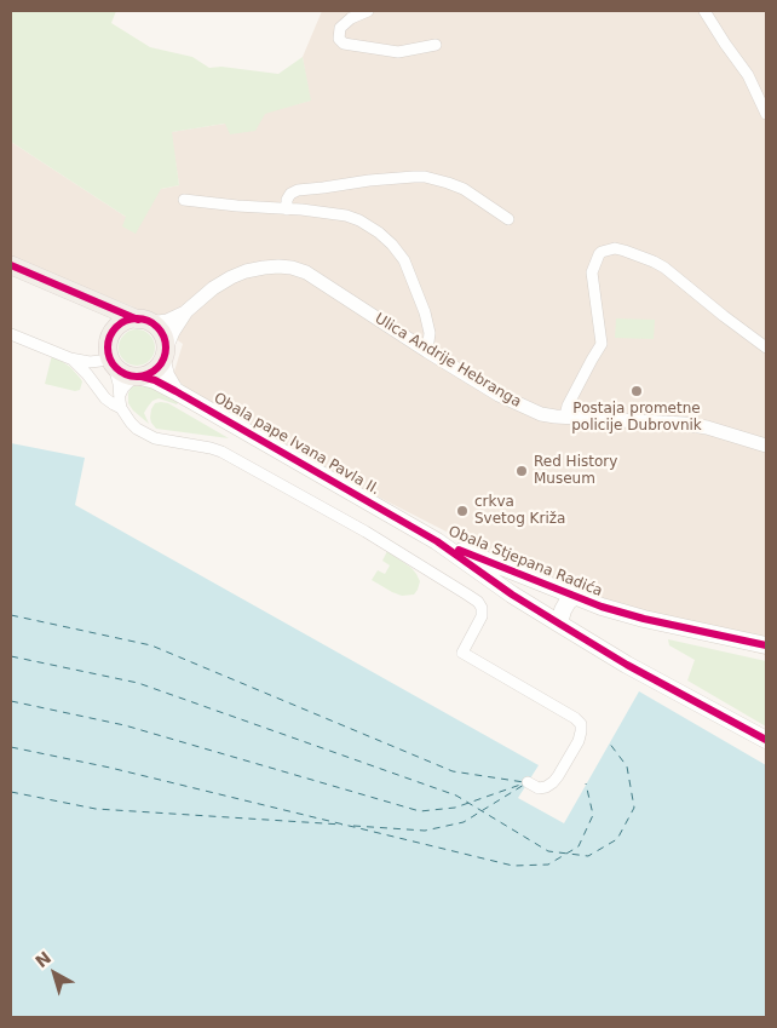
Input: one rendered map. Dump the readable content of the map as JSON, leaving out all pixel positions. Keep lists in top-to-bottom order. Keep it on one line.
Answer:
{"streets":{"main road":["Obala pape Ivana Pavla II.","Obala Stjepana Radića"],"street":["Ulica Andrije Hebranga"]},"crossings":[["Ulica Andrije Hebranga","Obala pape Ivana Pavla II."],["Obala pape Ivana Pavla II.","Obala Stjepana Radića"]],"places":["Postaja prometne policije Dubrovnik","Red History Museum","crkva Svetog Križa"],"north":"top left"}
